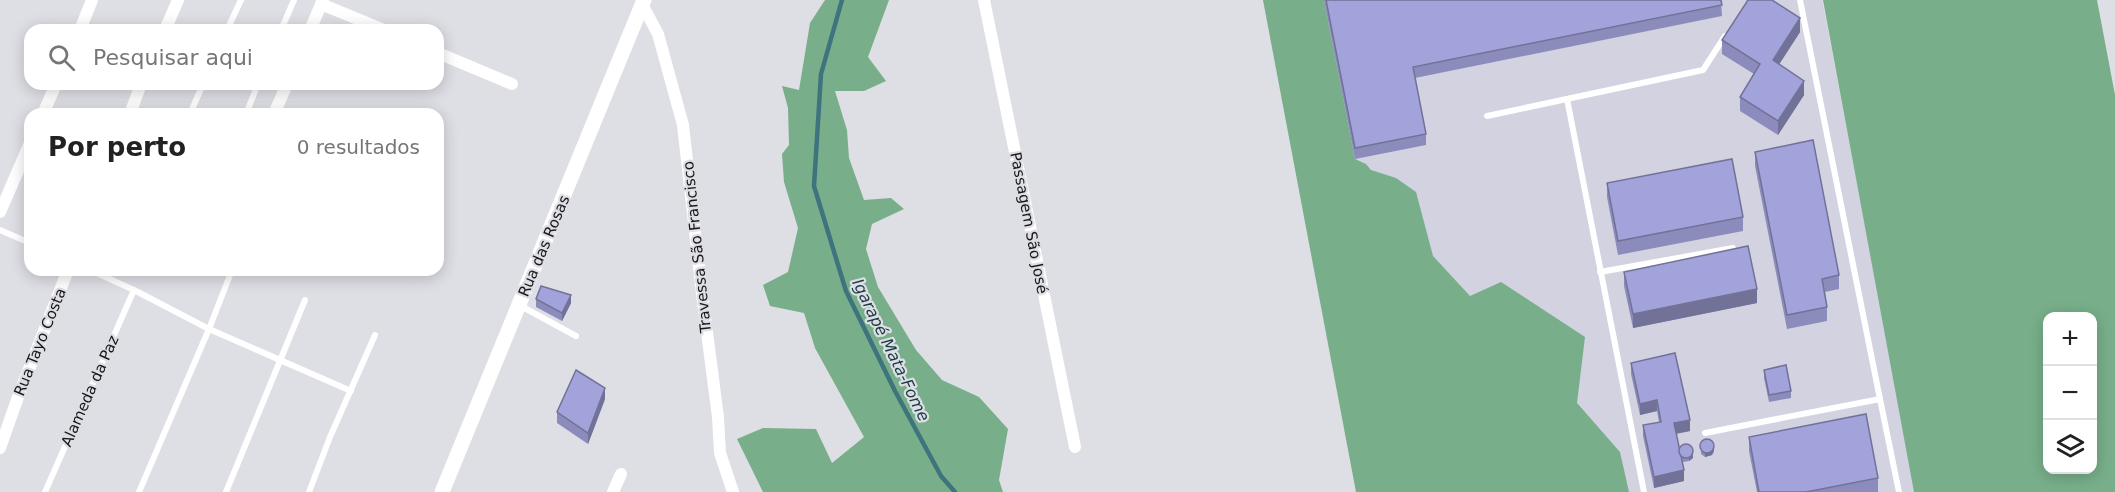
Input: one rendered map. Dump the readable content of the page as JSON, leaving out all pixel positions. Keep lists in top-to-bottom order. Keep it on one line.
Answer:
{"streets":{"street":["Passagem São José","Rua das Rosas","Travessa São Francisco","Rua Tayo Costa"],"lane":["Alameda da Paz"]},"crossings":[["Rua das Rosas","Travessa São Francisco"]],"water":["Igarapé Mata-Fome"],"page":{"search":"Pesquisar aqui","heading":["Por perto","0 resultados"],"map_buttons":["+","−"]}}
